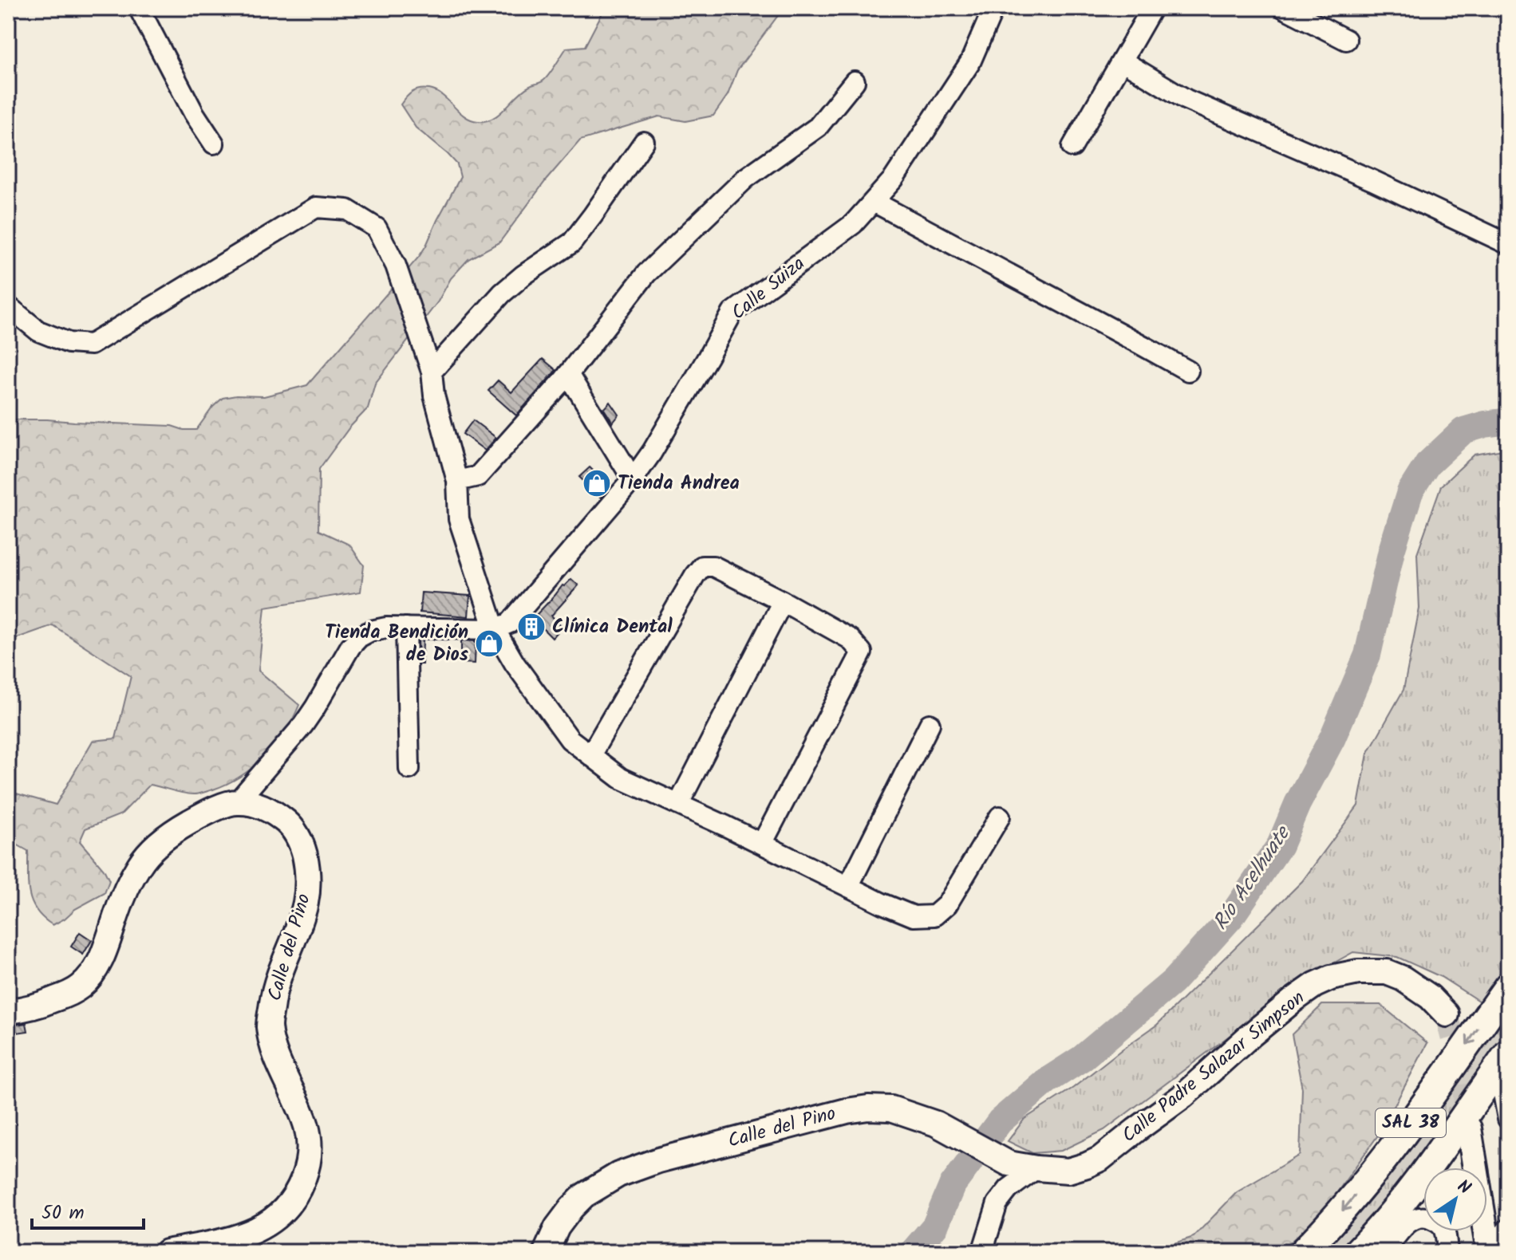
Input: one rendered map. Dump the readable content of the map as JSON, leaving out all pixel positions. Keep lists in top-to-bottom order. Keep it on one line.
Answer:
{"streets":{"highway":["SAL 38"],"main road":["Calle del Pino","Calle Padre Salazar Simpson"],"street":["Calle Suiza"]},"crossings":[["Calle del Pino","Calle Padre Salazar Simpson"]],"water":["Río Acelhuate"],"places":{"shop":["Tienda Andrea","Tienda Bendición de Dios"],"building":["Clínica Dental"]},"scale_bar":"50 m","north":"top right"}
